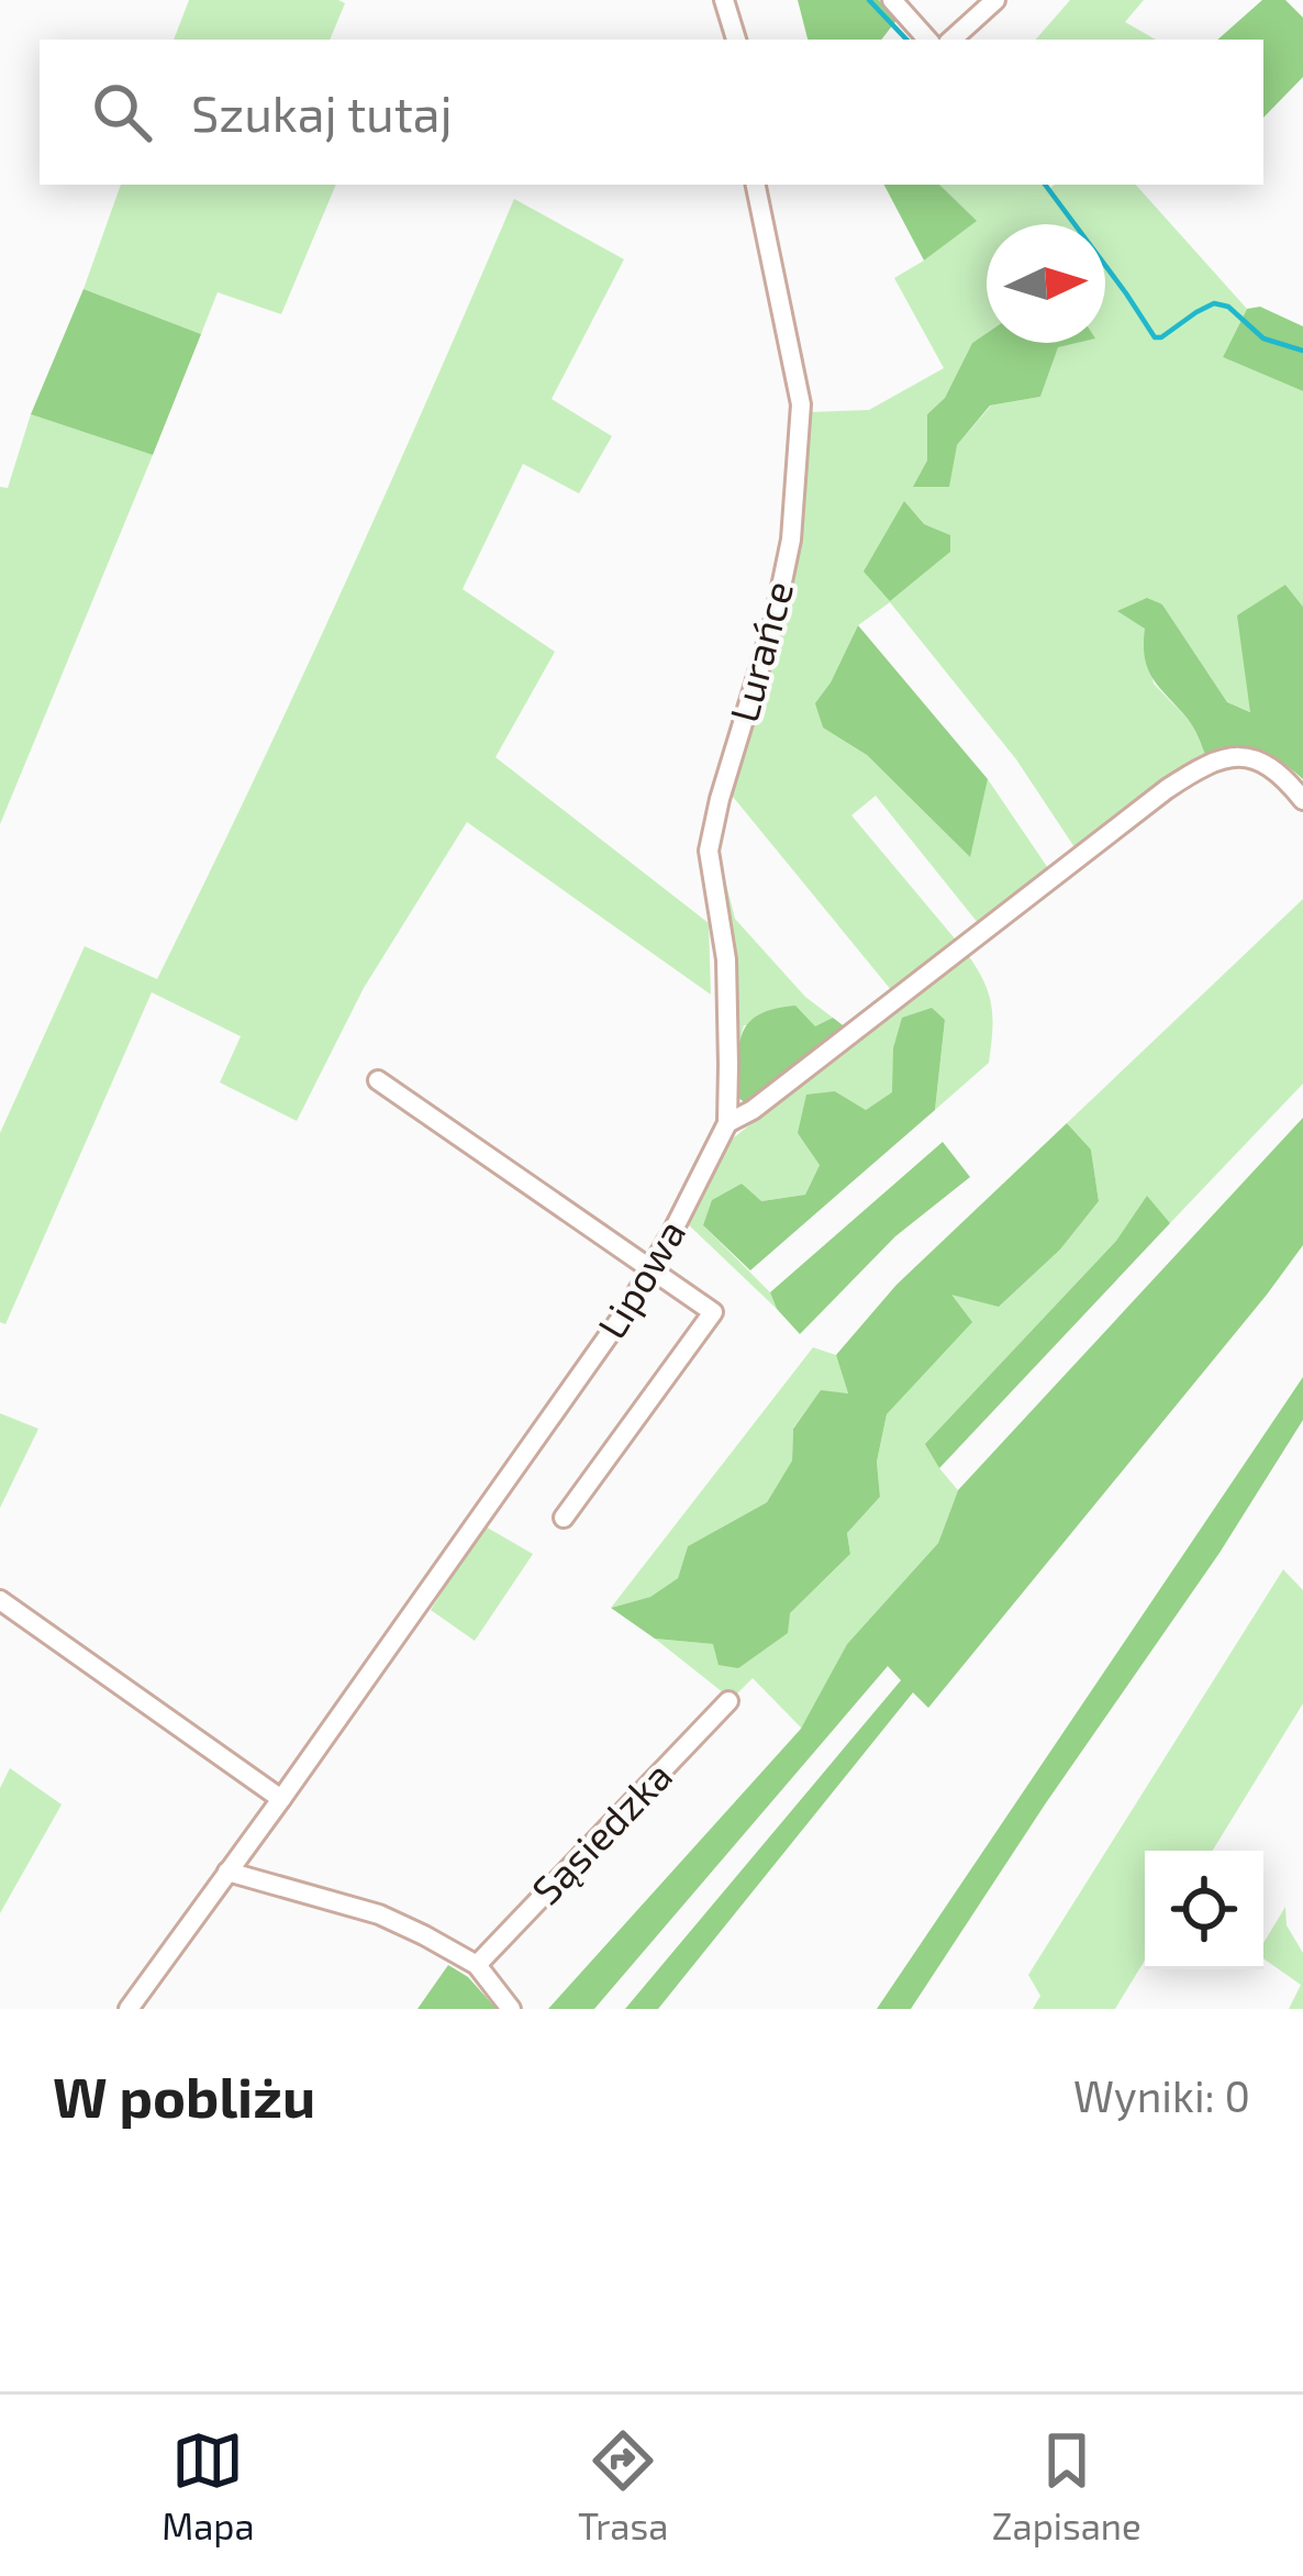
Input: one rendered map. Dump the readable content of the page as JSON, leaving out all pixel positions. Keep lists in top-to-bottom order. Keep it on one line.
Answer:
{"streets":{"street":["Lurańce","Lipowa","Sąsiedzka"]},"crossings":[["Lurańce","Lipowa"]],"north":"right","page":{"search":"Szukaj tutaj","heading":["W pobliżu","Wyniki: 0"],"nav":["Mapa","Trasa","Zapisane"]}}
